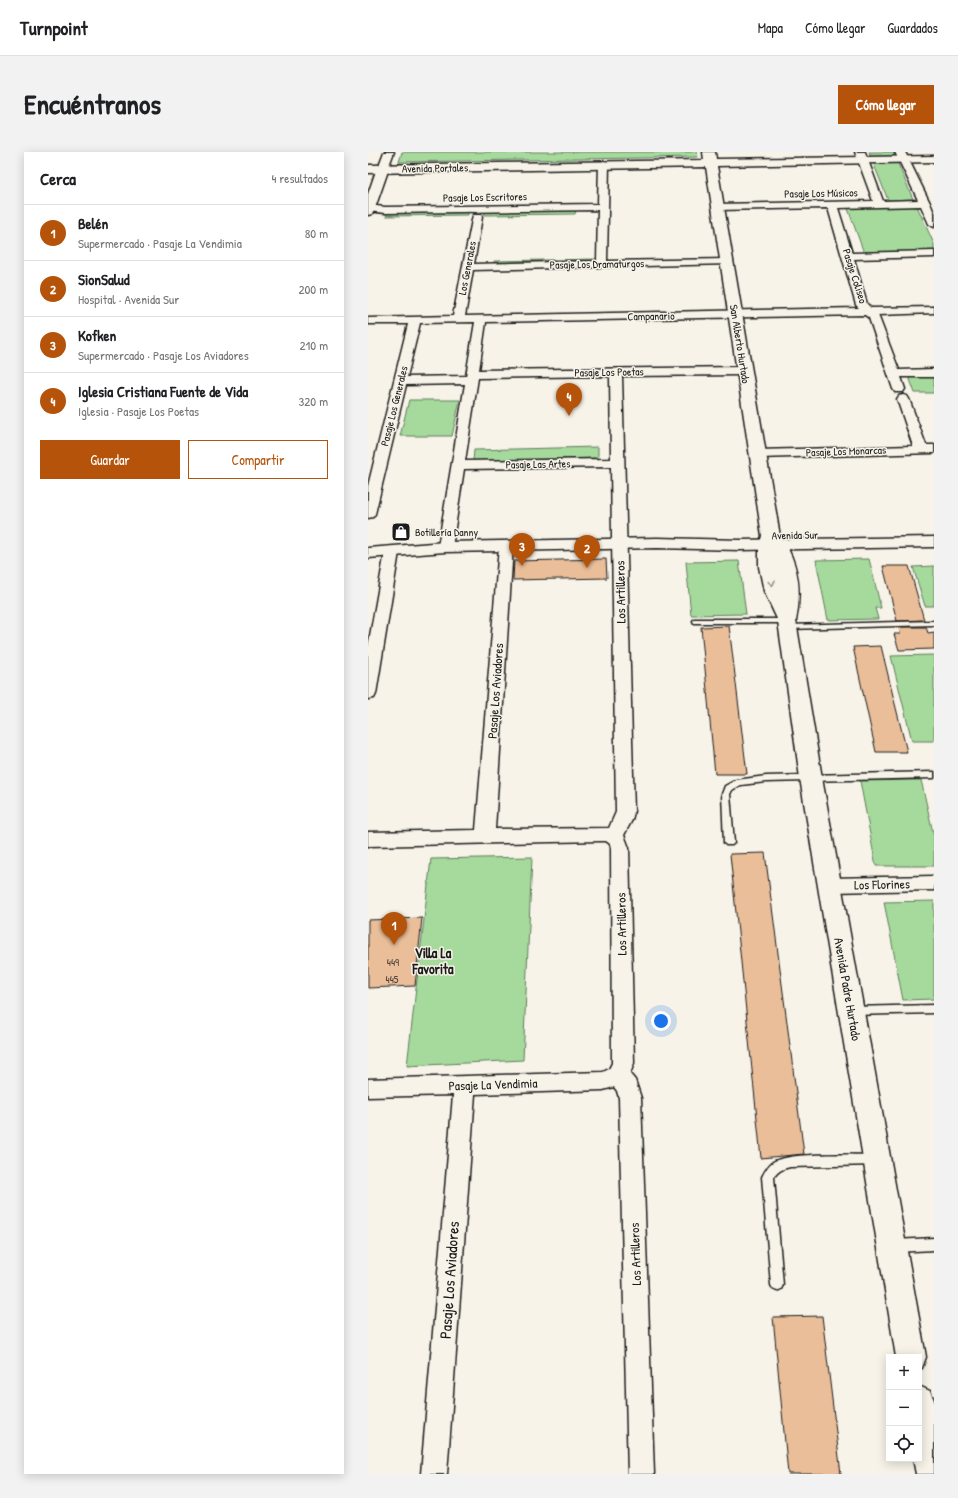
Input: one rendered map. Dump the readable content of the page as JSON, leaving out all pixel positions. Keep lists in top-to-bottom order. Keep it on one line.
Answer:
{"streets":{"main road":["Avenida Portales","San Alberto Hurtado","Avenida Sur","Avenida Padre Hurtado"],"street":["Pasaje Los Músicos","Pasaje Los Escritores","Pasaje Los Dramaturgos","Los Generales","Pasaje Coliseo","Campanario","Pasaje Los Poetas","Pasaje Los Generales","Pasaje Los Monarcas","Pasaje Las Artes","Los Artilleros","Pasaje Los Aviadores","Los Florines","Pasaje La Vendimia"]},"crossings":[["Avenida Portales","San Alberto Hurtado"],["Pasaje Los Músicos","Pasaje Coliseo"],["Pasaje Los Músicos","San Alberto Hurtado"],["Pasaje Los Escritores","Los Generales"],["Pasaje Los Dramaturgos","Los Generales"],["Pasaje Los Dramaturgos","San Alberto Hurtado"],["Los Generales","Campanario"],["Pasaje Coliseo","Campanario"],["Pasaje Coliseo","Pasaje Los Monarcas"],["Campanario","San Alberto Hurtado"],["Campanario","Pasaje Los Generales"],["San Alberto Hurtado","Pasaje Los Poetas"],["San Alberto Hurtado","Pasaje Los Monarcas"],["San Alberto Hurtado","Avenida Sur"],["San Alberto Hurtado","Avenida Padre Hurtado"],["Pasaje Los Poetas","Pasaje Los Generales"],["Pasaje Los Poetas","Los Artilleros"],["Pasaje Las Artes","Los Artilleros"],["Avenida Sur","Los Artilleros"],["Avenida Sur","Pasaje Los Aviadores"],["Avenida Sur","Avenida Padre Hurtado"],["Los Artilleros","Pasaje La Vendimia"],["Pasaje Los Aviadores","Pasaje La Vendimia"],["Los Florines","Avenida Padre Hurtado"]],"districts":["Villa La Favorita"],"places":{"shop":["Botillería Danny"]},"house_numbers":["449","445"],"page":{"header":"Turnpoint","nav":["Mapa","Cómo llegar","Guardados"],"title":"Encuéntranos","buttons":["Cómo llegar",["Guardar","Compartir"]],"heading":["Cerca","4 resultados"],"list":[{"mark":"1","name":"Belén","note":"Supermercado · Pasaje La Vendimia","value":"80 m"},{"mark":"2","name":"SionSalud","note":"Hospital · Avenida Sur","value":"200 m"},{"mark":"3","name":"Kofken","note":"Supermercado · Pasaje Los Aviadores","value":"210 m"},{"mark":"4","name":"Iglesia Cristiana Fuente de Vida","note":"Iglesia · Pasaje Los Poetas","value":"320 m"}],"pins":["4","3","2","1"],"map_buttons":["+","−"]}}
